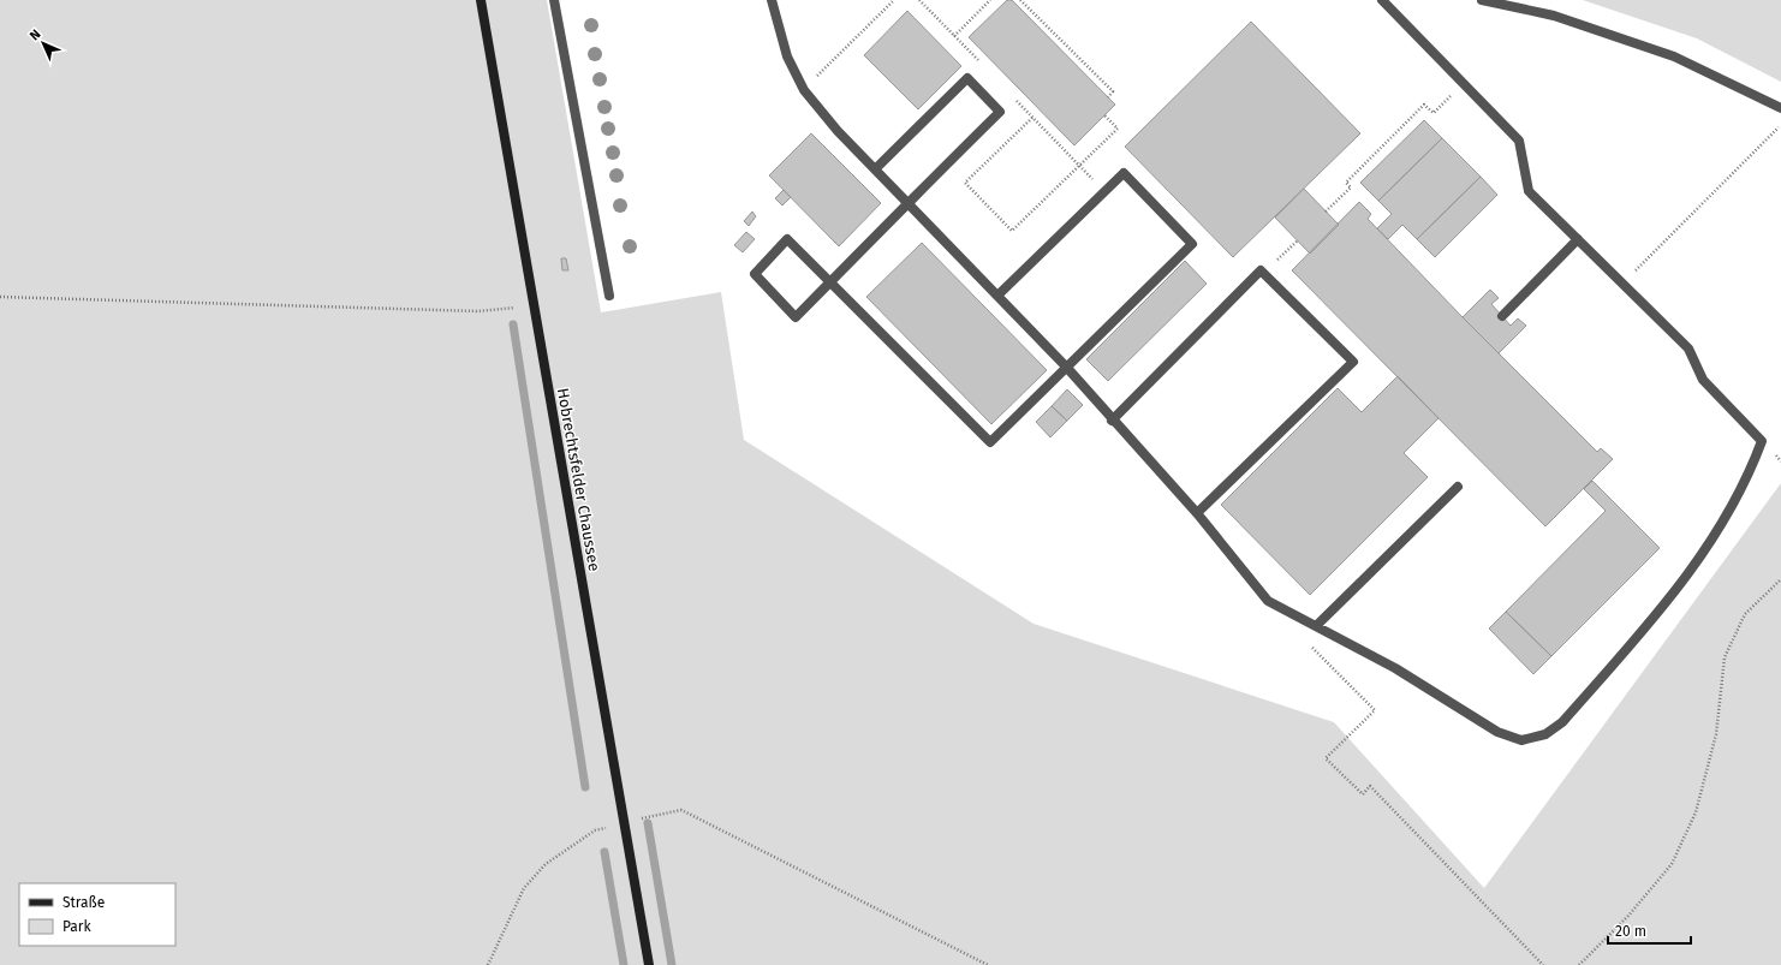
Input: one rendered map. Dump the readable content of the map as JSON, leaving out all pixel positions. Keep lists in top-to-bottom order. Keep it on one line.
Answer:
{"streets":{"main road":["Hobrechtsfelder Chaussee"]},"legend":["Straße","Park"],"scale_bar":"20 m","north":"top left"}
